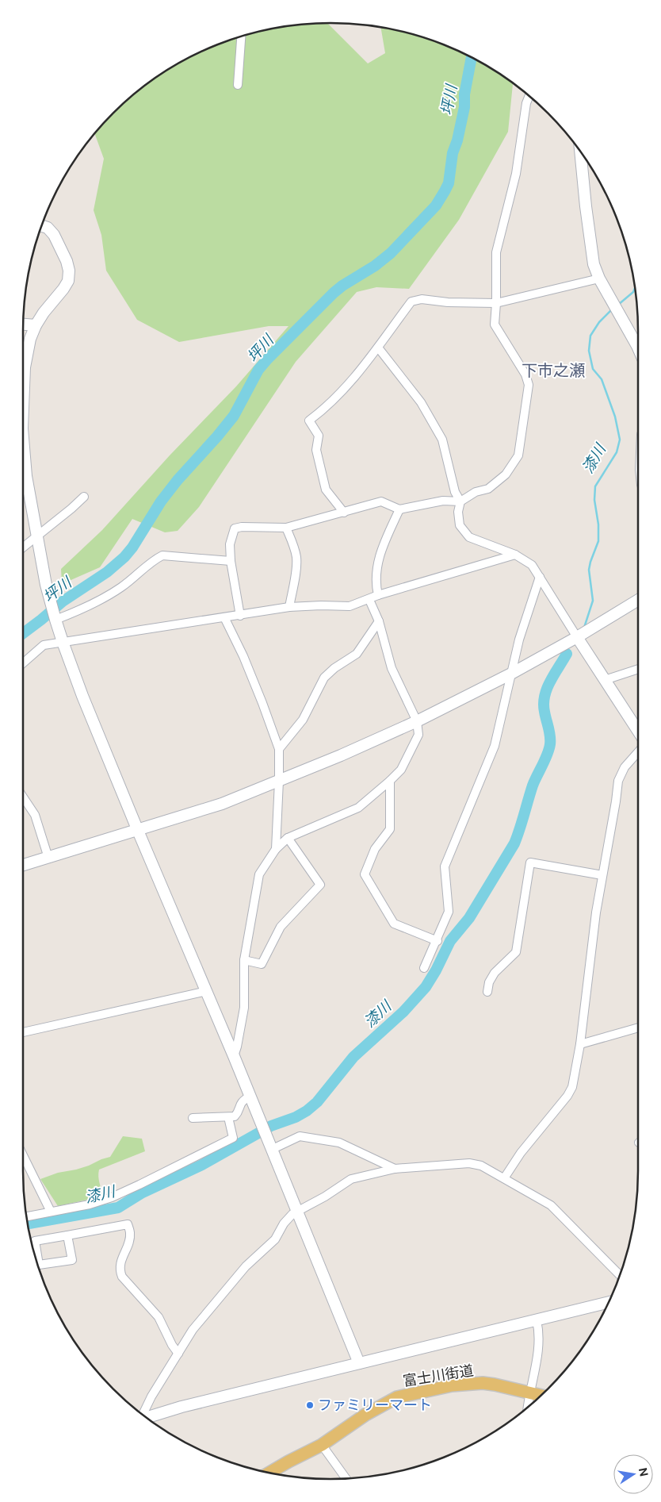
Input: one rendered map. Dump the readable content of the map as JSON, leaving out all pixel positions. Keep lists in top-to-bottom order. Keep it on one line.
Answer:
{"streets":{"main road":["富士川街道"]},"districts":["下市之瀬"],"water":["坪川","漆川"],"places":["ファミリーマート"],"north":"right"}
